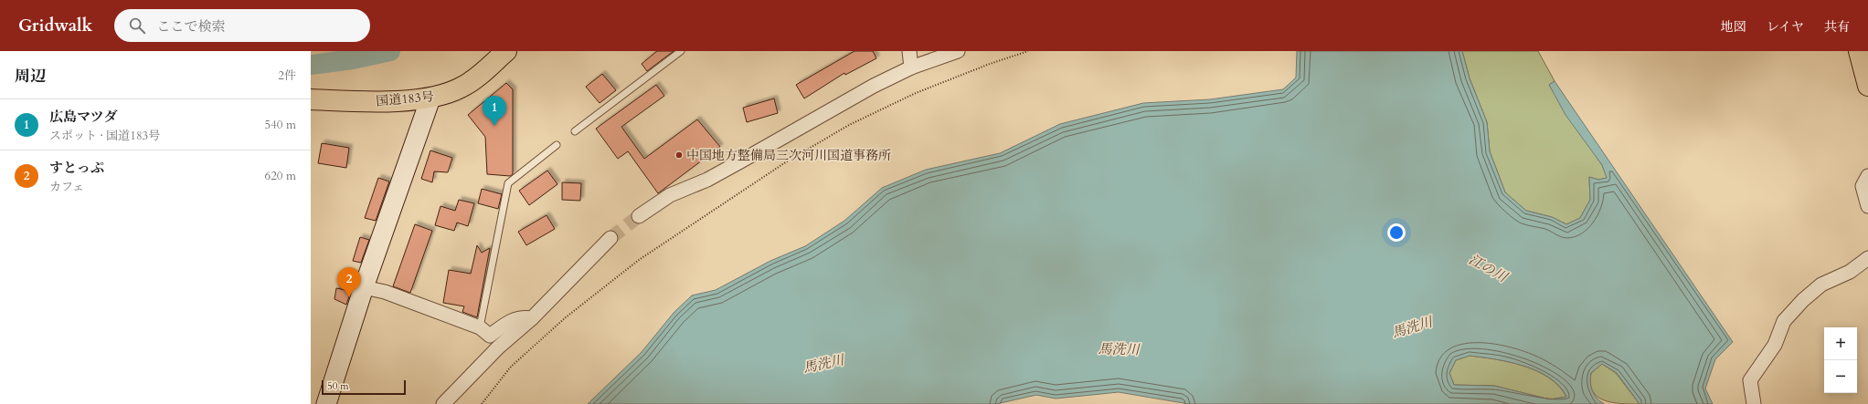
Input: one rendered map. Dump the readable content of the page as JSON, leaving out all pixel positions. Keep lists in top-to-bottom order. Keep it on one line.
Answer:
{"streets":{"highway":["国道183号"]},"water":["江の川","馬洗川"],"places":["中国地方整備局三次河川国道事務所"],"scale_bar":"50 m","page":{"header":"Gridwalk","search":"ここで検索","nav":["地図","レイヤ","共有"],"heading":["周辺","2件"],"pins":["1","2"],"list":[{"mark":"1","name":"広島マツダ","note":"スポット · 国道183号","value":"540 m"},{"mark":"2","name":"すとっぷ","note":"カフェ","value":"620 m"}],"map_buttons":["+","−"],"scale":"50 m"}}
